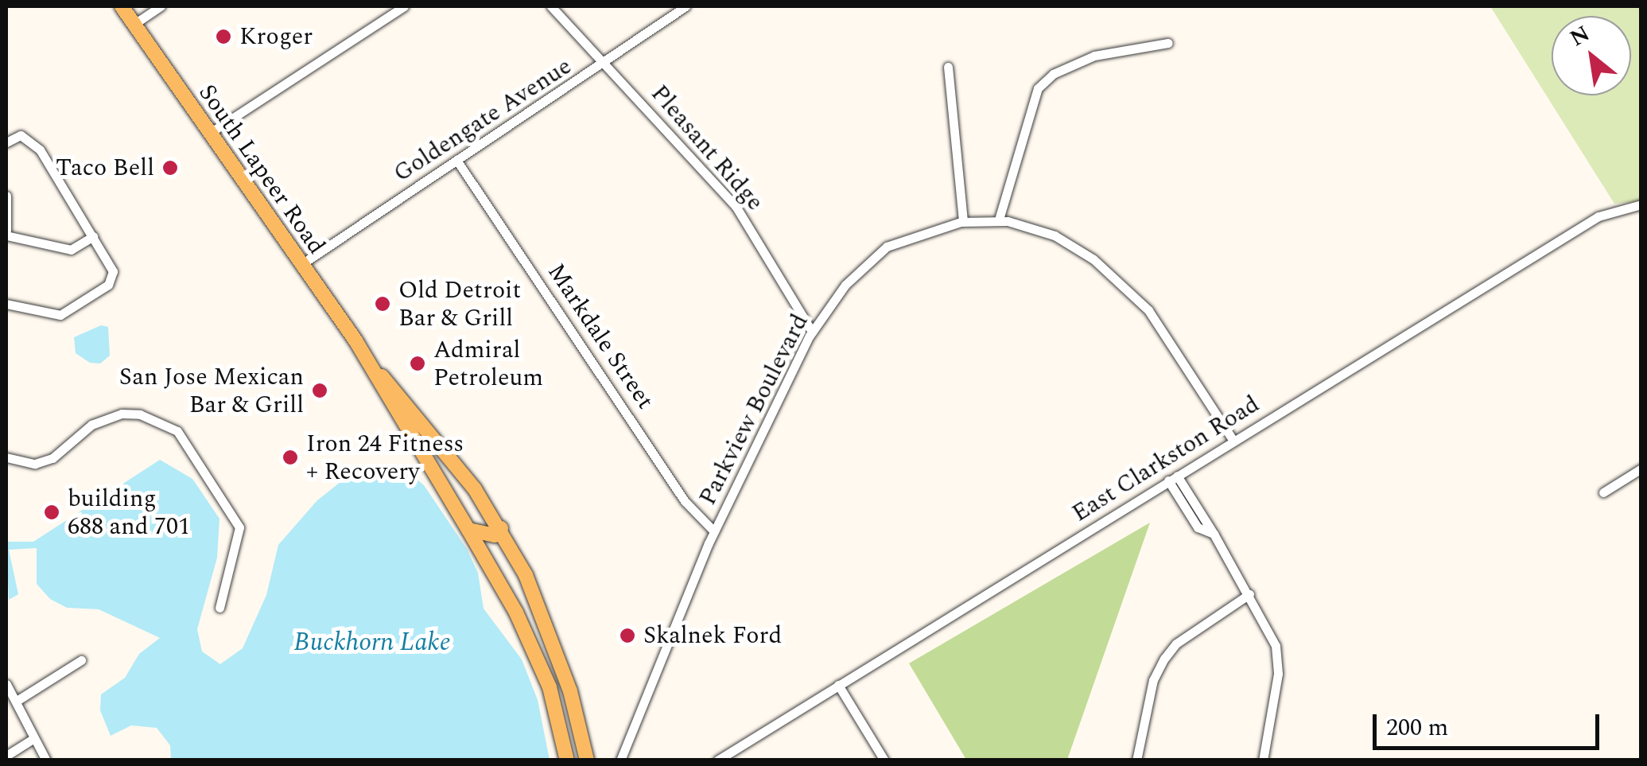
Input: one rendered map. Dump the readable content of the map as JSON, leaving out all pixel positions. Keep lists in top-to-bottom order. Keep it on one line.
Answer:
{"streets":{"main road":["South Lapeer Road"],"street":["Goldengate Avenue","Pleasant Ridge","Markdale Street","Parkview Boulevard","East Clarkston Road"]},"crossings":[["Goldengate Avenue","Pleasant Ridge"],["Goldengate Avenue","South Lapeer Road"],["Goldengate Avenue","Markdale Street"],["Pleasant Ridge","Parkview Boulevard"],["Markdale Street","Parkview Boulevard"],["Parkview Boulevard","East Clarkston Road"]],"water":["Buckhorn Lake"],"places":["Kroger","Taco Bell","Old Detroit Bar & Grill","Admiral Petroleum","San Jose Mexican Bar & Grill","Iron 24 Fitness + Recovery","building 688 and 701","Skalnek Ford"],"scale_bar":"200 m","north":"top left"}
